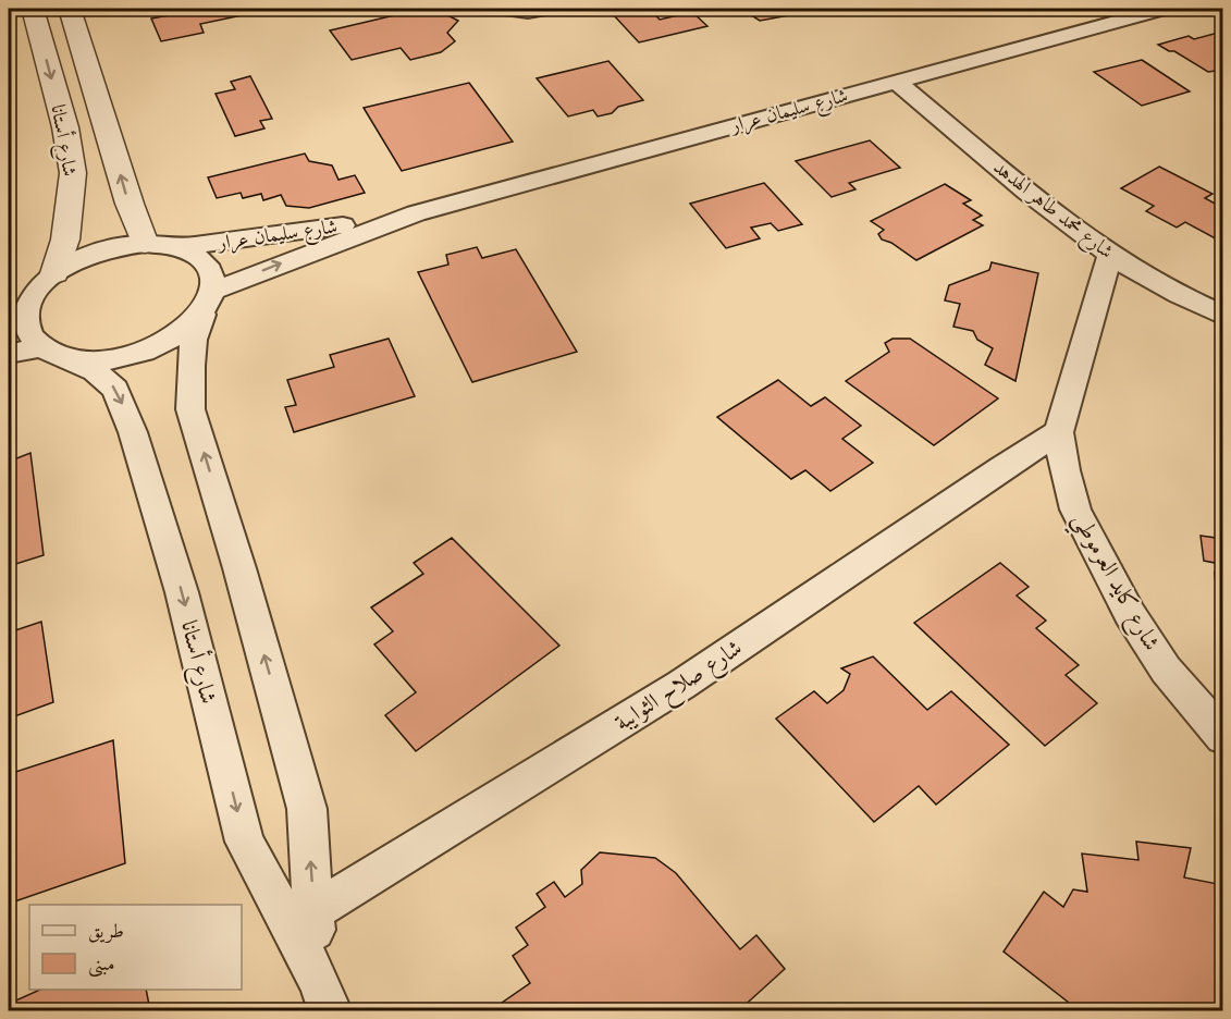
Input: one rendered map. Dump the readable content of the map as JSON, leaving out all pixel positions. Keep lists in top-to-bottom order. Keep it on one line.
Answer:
{"streets":{"street":["شارع سليمان عرار","شارع أستانا","شارع محمد طاهر الهدهد","شارع كايد العرموطي","شارع صلاح الثوايبة"]},"crossings":[["شارع سليمان عرار","شارع أستانا"],["شارع سليمان عرار","شارع محمد طاهر الهدهد"],["شارع أستانا","شارع صلاح الثوايبة"],["شارع محمد طاهر الهدهد","شارع كايد العرموطي"],["شارع كايد العرموطي","شارع صلاح الثوايبة"]],"legend":["طريق","مبنى"]}
